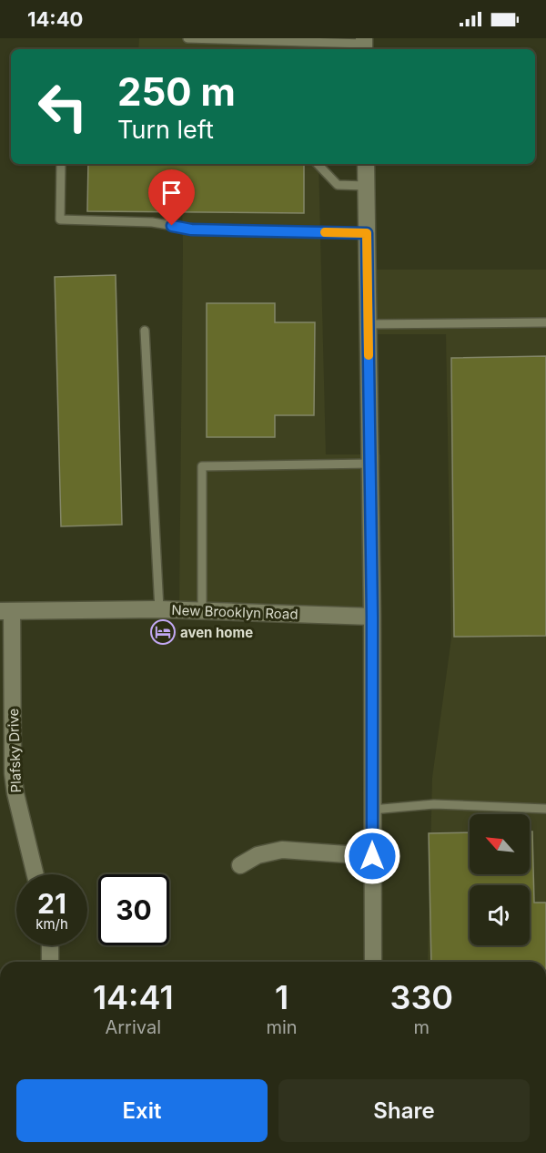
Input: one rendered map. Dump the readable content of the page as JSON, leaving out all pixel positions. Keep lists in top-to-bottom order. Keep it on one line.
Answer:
{"streets":{"street":["New Brooklyn Road","Plafsky Drive"]},"crossings":[["New Brooklyn Road","Plafsky Drive"]],"places":{"hotel":["aven home"]},"north":"top left","page":{"status":"14:40","turn":["250 m","Turn left"],"speed":"21 km/h","limit":"30","eta":["14:41","Arrival","1","min","330","m"],"buttons":["Exit","Share"]}}
